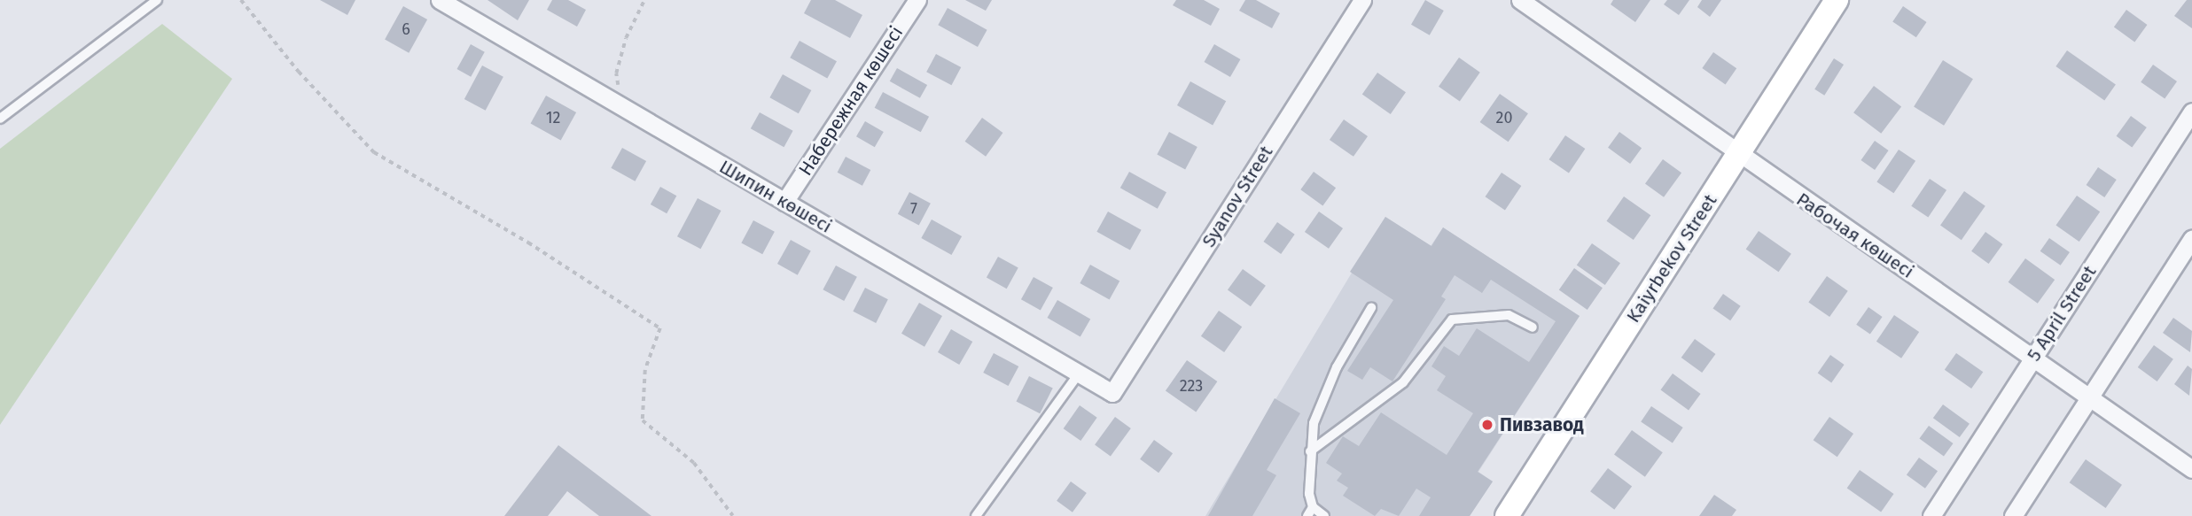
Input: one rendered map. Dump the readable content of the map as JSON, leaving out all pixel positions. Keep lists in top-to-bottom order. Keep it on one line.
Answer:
{"streets":{"main road":["Kaiyrbekov Street"],"street":["Набережная көшесі","Шипин көшесі","Syanov Street","Рабочая көшесі","5 April Street"]},"crossings":[["Набережная көшесі","Шипин көшесі"],["Шипин көшесі","Syanov Street"],["Рабочая көшесі","Kaiyrbekov Street"],["Рабочая көшесі","5 April Street"]],"places":["Пивзавод"],"house_numbers":["6","12","20","7","223"]}
